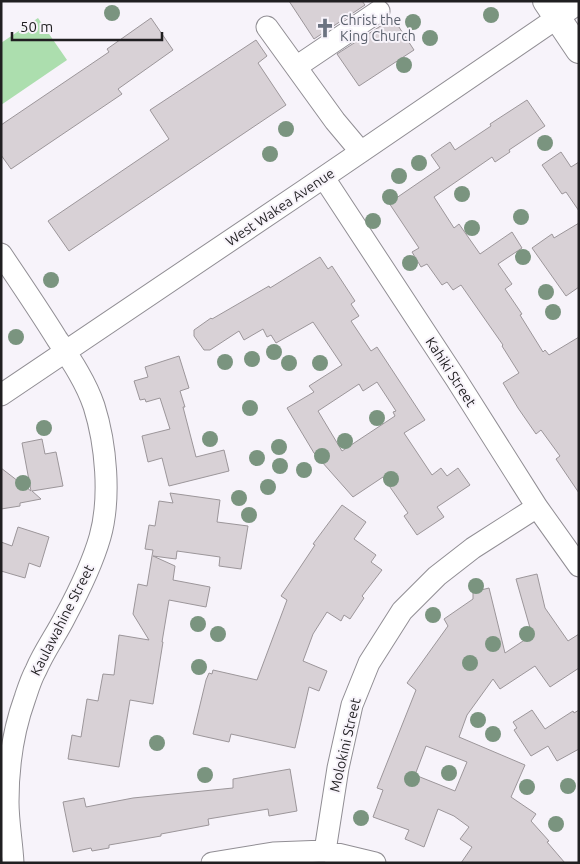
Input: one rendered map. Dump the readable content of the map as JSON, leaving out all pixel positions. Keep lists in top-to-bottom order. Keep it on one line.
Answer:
{"streets":{"street":["West Wakea Avenue","Kahiki Street","Kaulawahine Street","Molokini Street"]},"crossings":[["West Wakea Avenue","Kahiki Street"],["West Wakea Avenue","Kaulawahine Street"],["Kahiki Street","Molokini Street"]],"places":{"church":["Christ the King Church"]},"scale_bar":"50 m"}
